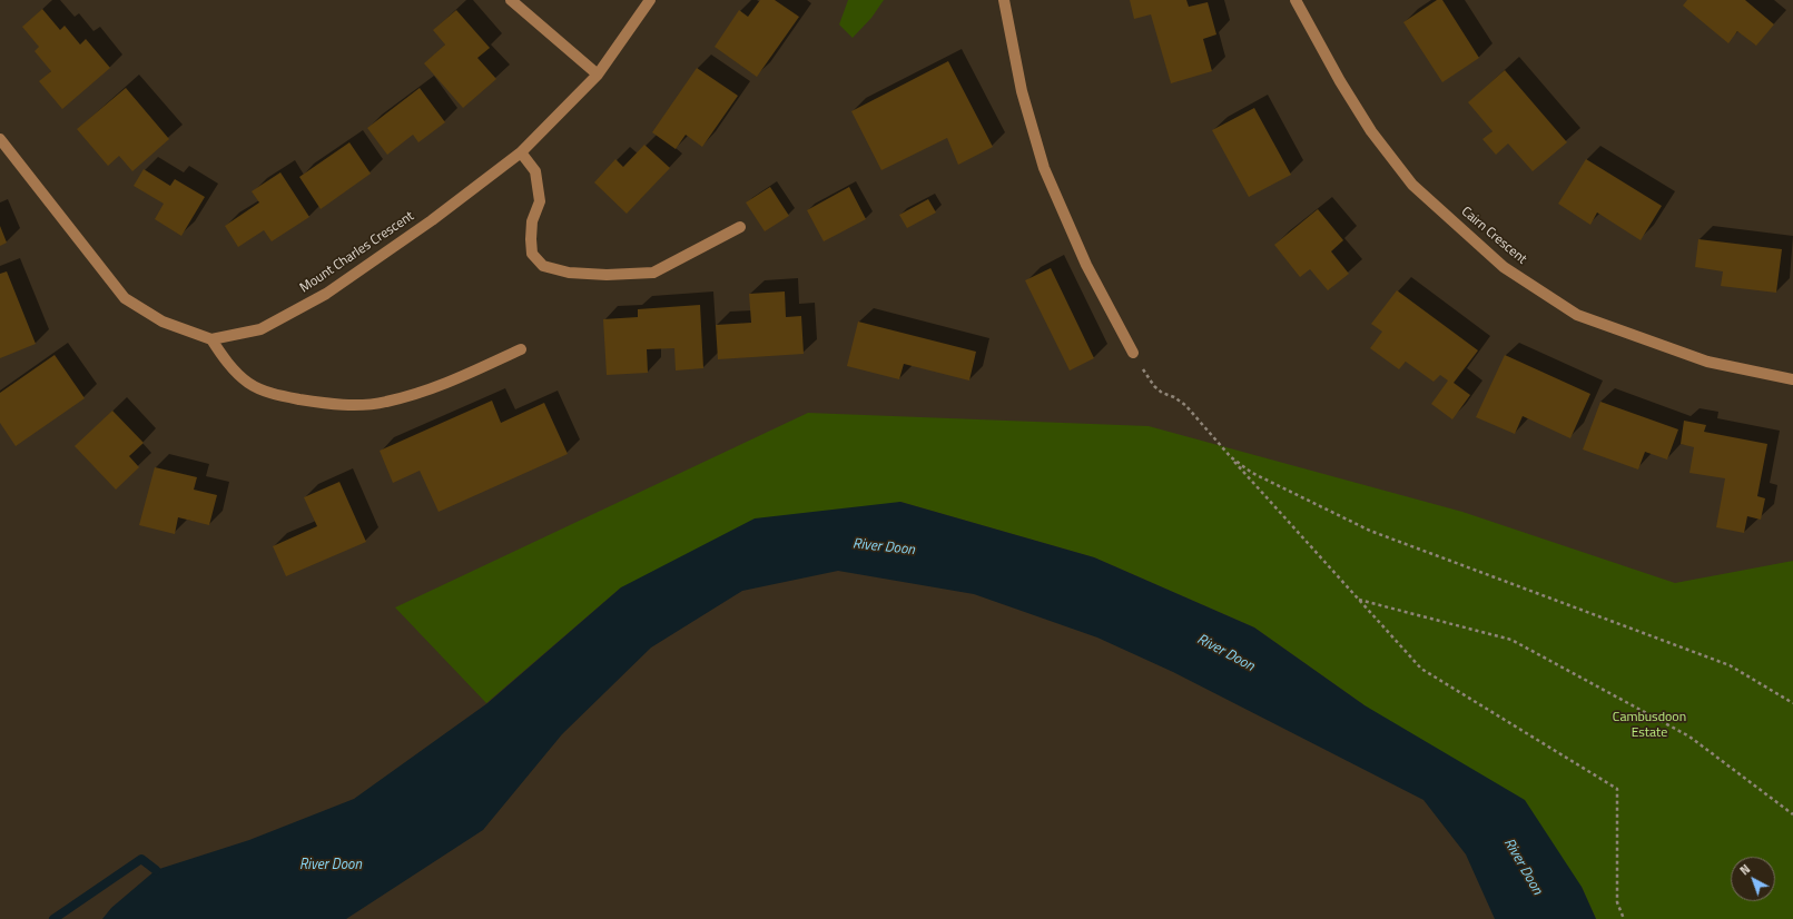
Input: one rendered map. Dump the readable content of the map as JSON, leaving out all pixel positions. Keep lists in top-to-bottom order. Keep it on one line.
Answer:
{"streets":{"street":["Cairn Crescent","Mount Charles Crescent"]},"water":["River Doon"],"parks":["Cambusdoon Estate"],"north":"top left"}
